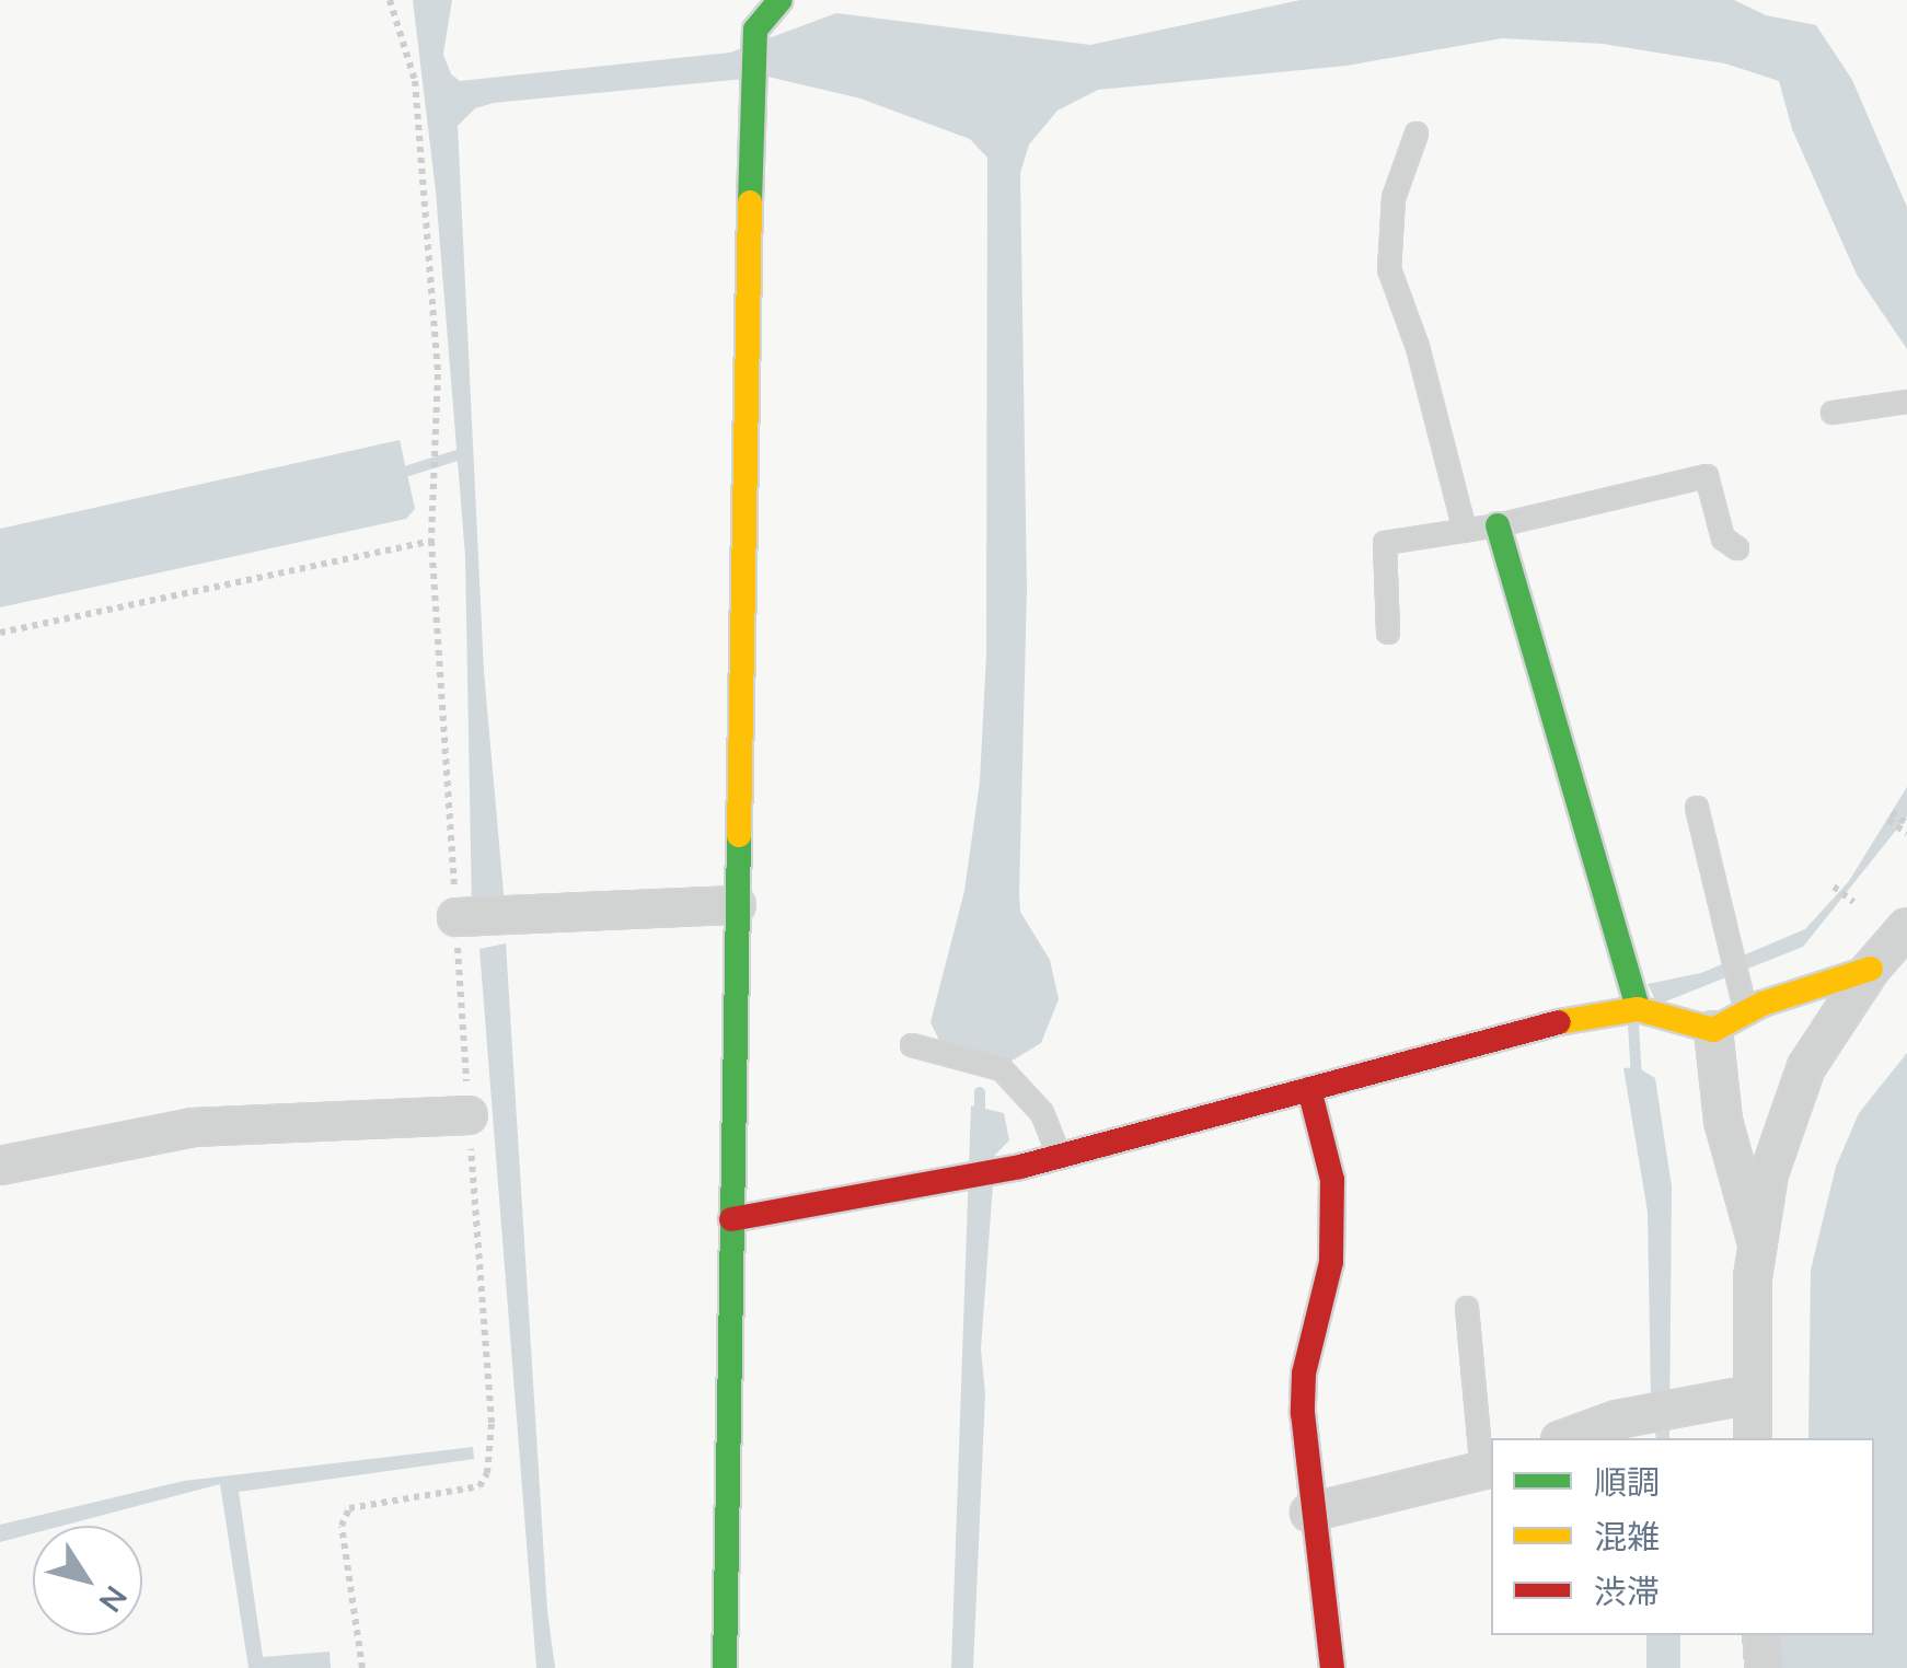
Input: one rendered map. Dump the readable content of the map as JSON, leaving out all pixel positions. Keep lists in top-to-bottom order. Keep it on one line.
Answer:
{"legend":["順調","混雑","渋滞"],"north":"bottom right"}
